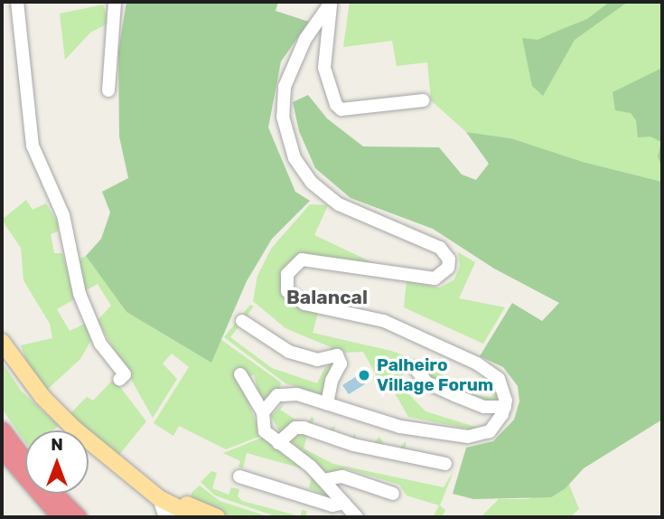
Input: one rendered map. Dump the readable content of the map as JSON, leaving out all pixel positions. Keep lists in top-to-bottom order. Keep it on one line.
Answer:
{"districts":["Balancal"],"places":["Palheiro Village Forum"],"north":"top"}
